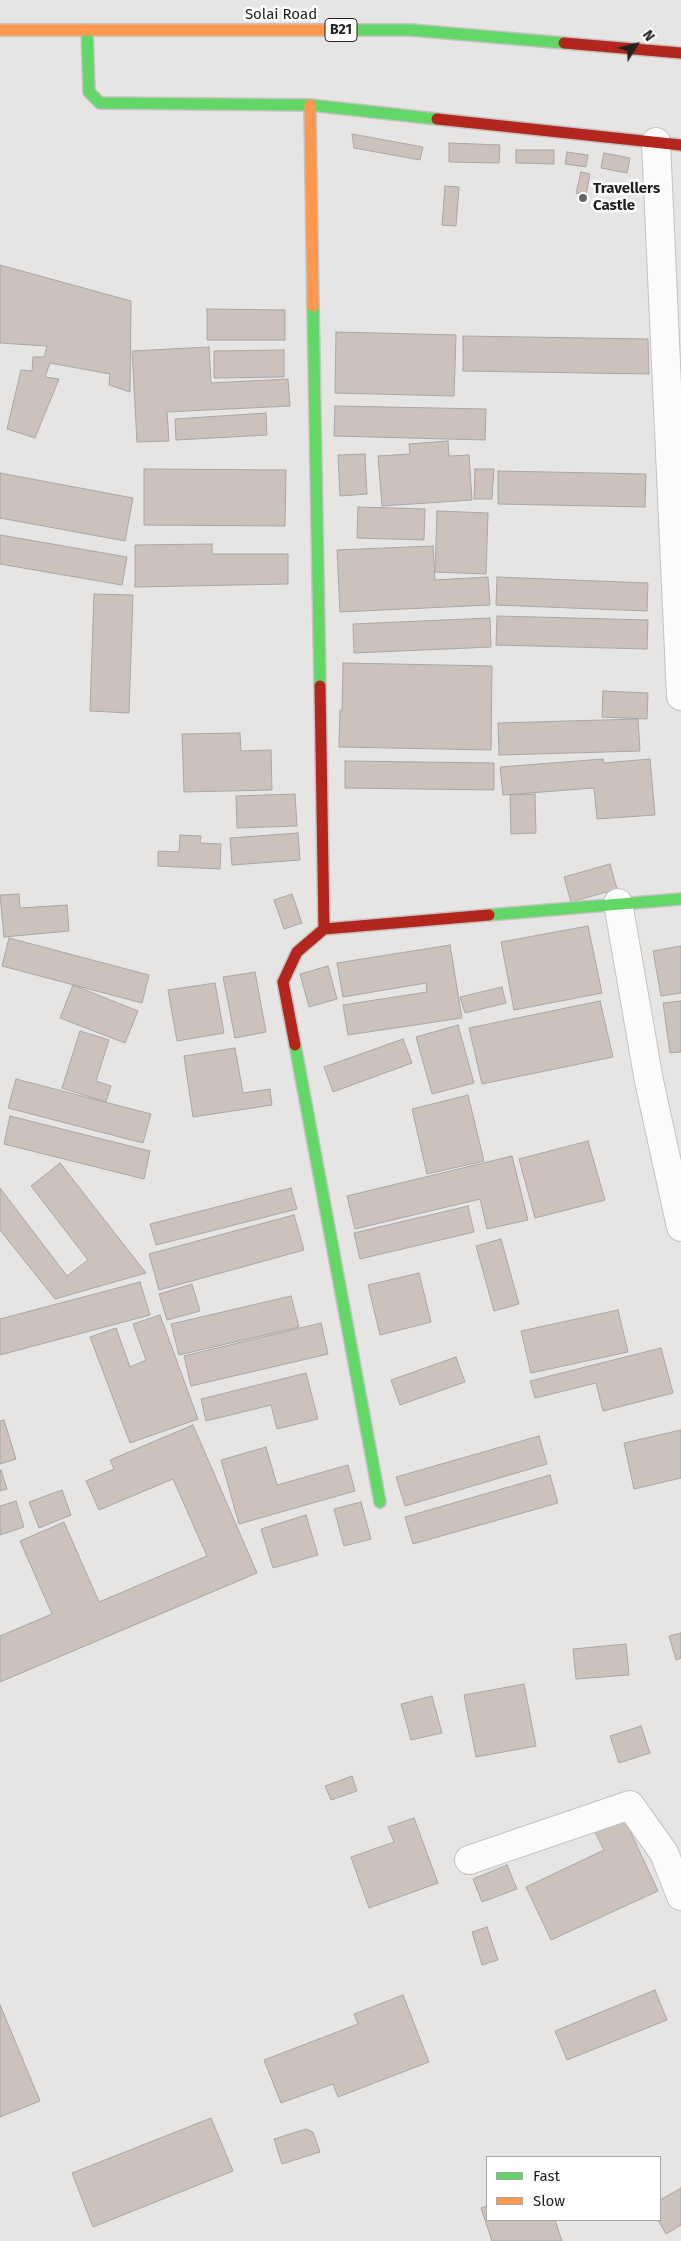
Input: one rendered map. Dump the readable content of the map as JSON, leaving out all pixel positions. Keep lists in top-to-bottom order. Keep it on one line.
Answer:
{"streets":{"main road":["Solai Road","B21"]},"places":["Travellers Castle"],"legend":["Fast","Slow"],"north":"top right"}
